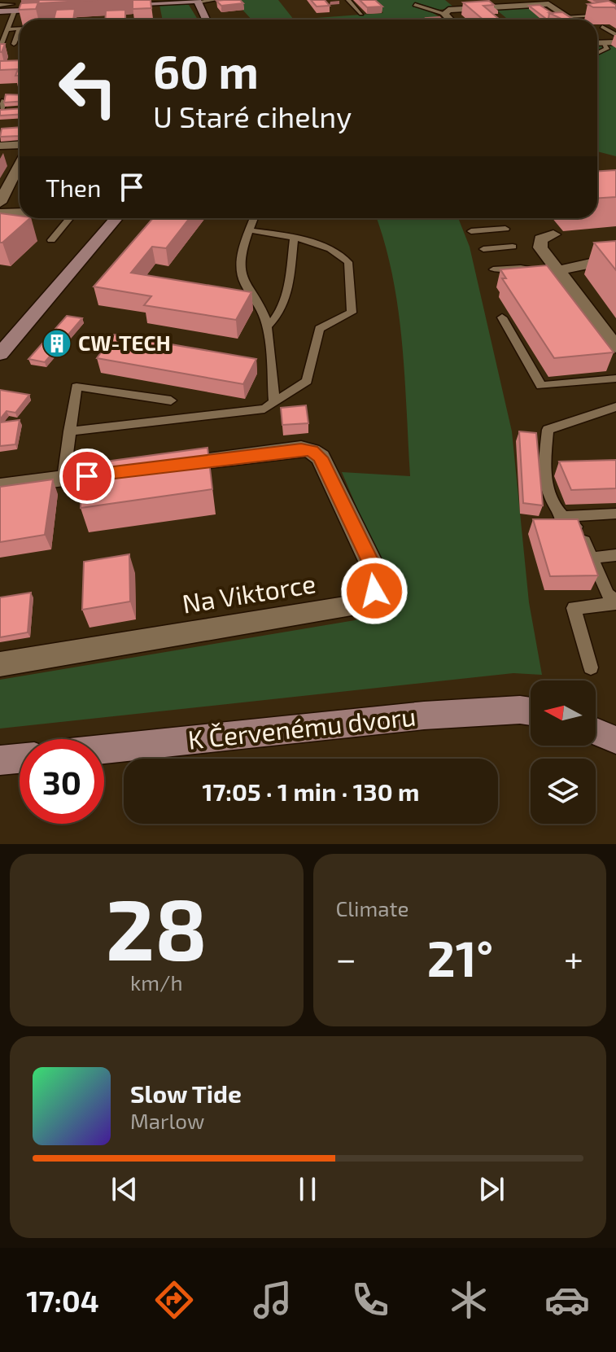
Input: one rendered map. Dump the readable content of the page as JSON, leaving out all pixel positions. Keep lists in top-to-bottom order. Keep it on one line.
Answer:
{"streets":{"street":["Na Viktorce","K Červenému dvoru"]},"places":{"building":["CW-TECH"]},"north":"left","page":{"turn":["60 m","U Staré cihelny"],"then":"Then","limit":"30","trip":"17:05 · 1 min · 130 m","tile":[["28","km/h"],"Climate"],"heat":["−","21°","+"],"song":["Slow Tide","Marlow"],"tabs":"17:04"}}
